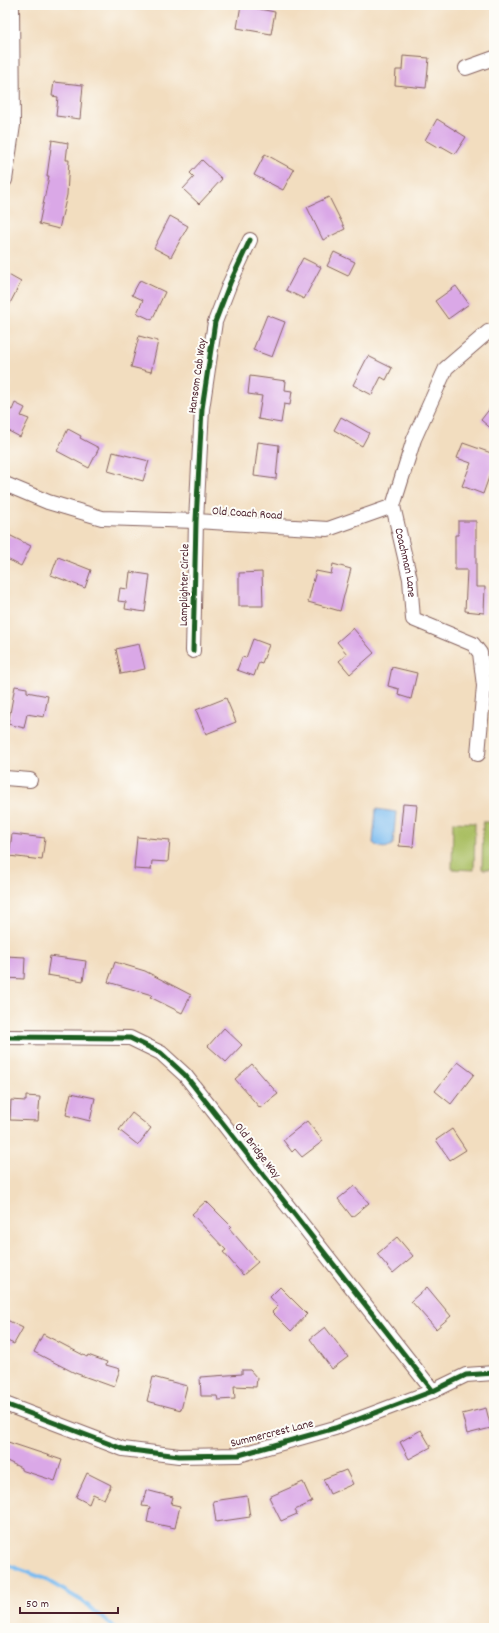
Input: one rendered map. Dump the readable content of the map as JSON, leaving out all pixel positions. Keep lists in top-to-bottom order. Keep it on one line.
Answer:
{"streets":{"street":["Hansom Cab Way","Old Coach Road","Coachman Lane","Lamplighter Circle","Old Bridge Way","Summercrest Lane"]},"crossings":[["Hansom Cab Way","Old Coach Road"],["Hansom Cab Way","Lamplighter Circle"],["Old Coach Road","Coachman Lane"],["Old Coach Road","Lamplighter Circle"],["Old Bridge Way","Summercrest Lane"]],"scale_bar":"50 m"}
